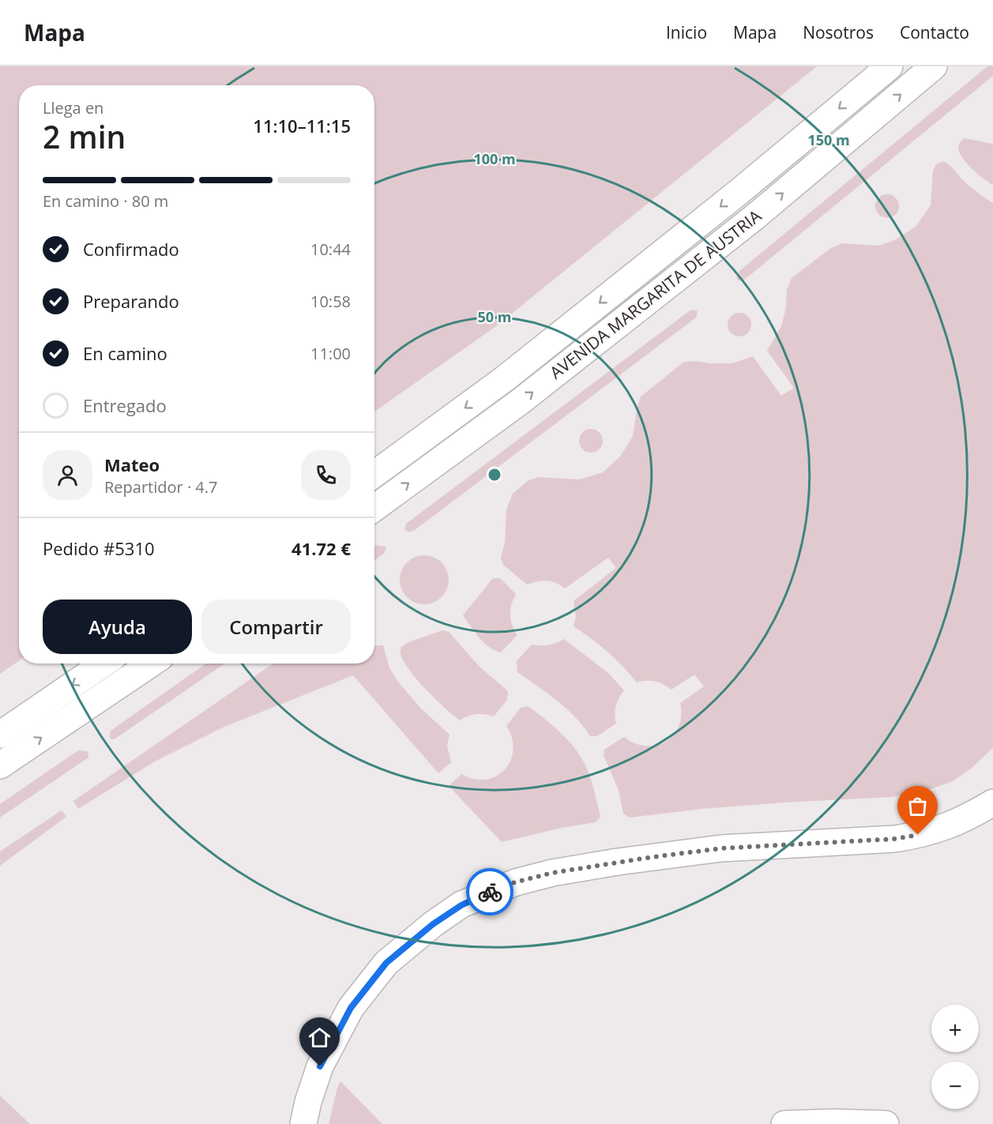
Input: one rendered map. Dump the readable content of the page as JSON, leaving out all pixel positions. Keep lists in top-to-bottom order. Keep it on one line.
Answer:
{"streets":{"street":["AVENIDA MARGARITA DE AUSTRIA"]},"page":{"header":"Mapa","nav":["Inicio","Mapa","Nosotros","Contacto"],"heading":["2 min","Llega en","11:10–11:15"],"panel":["Mateo","Repartidor · 4.7","Pedido #5310","41.72 €"],"bar":"En camino · 80 m","list":[["Confirmado","10:44"],["Preparando","10:58"],["En camino","11:00"],"Entregado"],"buttons":["Ayuda","Compartir"],"map_buttons":["+","−"]},"rings":["150 m","100 m","50 m"]}
